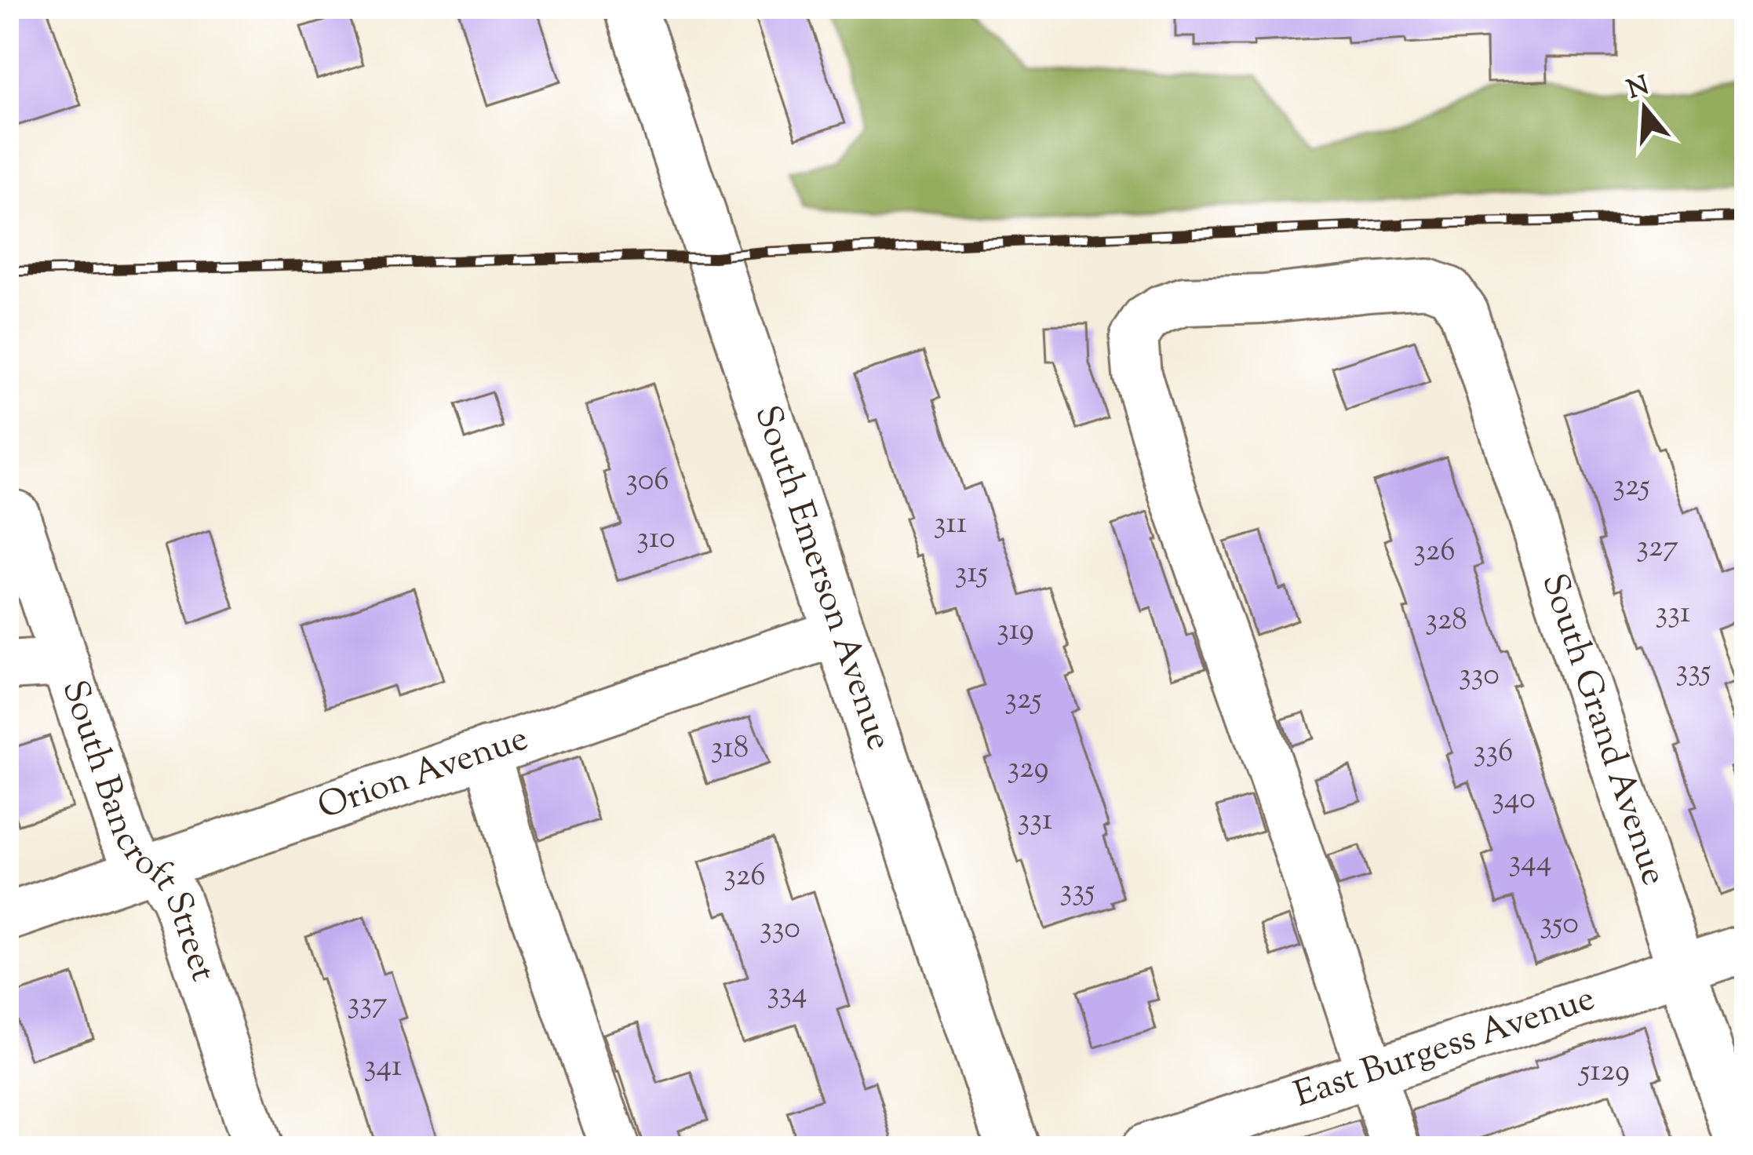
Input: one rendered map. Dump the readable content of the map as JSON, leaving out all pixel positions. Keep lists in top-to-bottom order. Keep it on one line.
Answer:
{"streets":{"main road":["South Emerson Avenue"],"street":["South Grand Avenue","Orion Avenue","South Bancroft Street","East Burgess Avenue"]},"crossings":[["South Emerson Avenue","Orion Avenue"],["South Grand Avenue","East Burgess Avenue"],["Orion Avenue","South Bancroft Street"]],"house_numbers":["306","325","311","310","327","326","315","331","328","319","335","330","325","318","336","329","340","331","344","326","335","350","330","334","337","341","5129"],"north":"top"}
